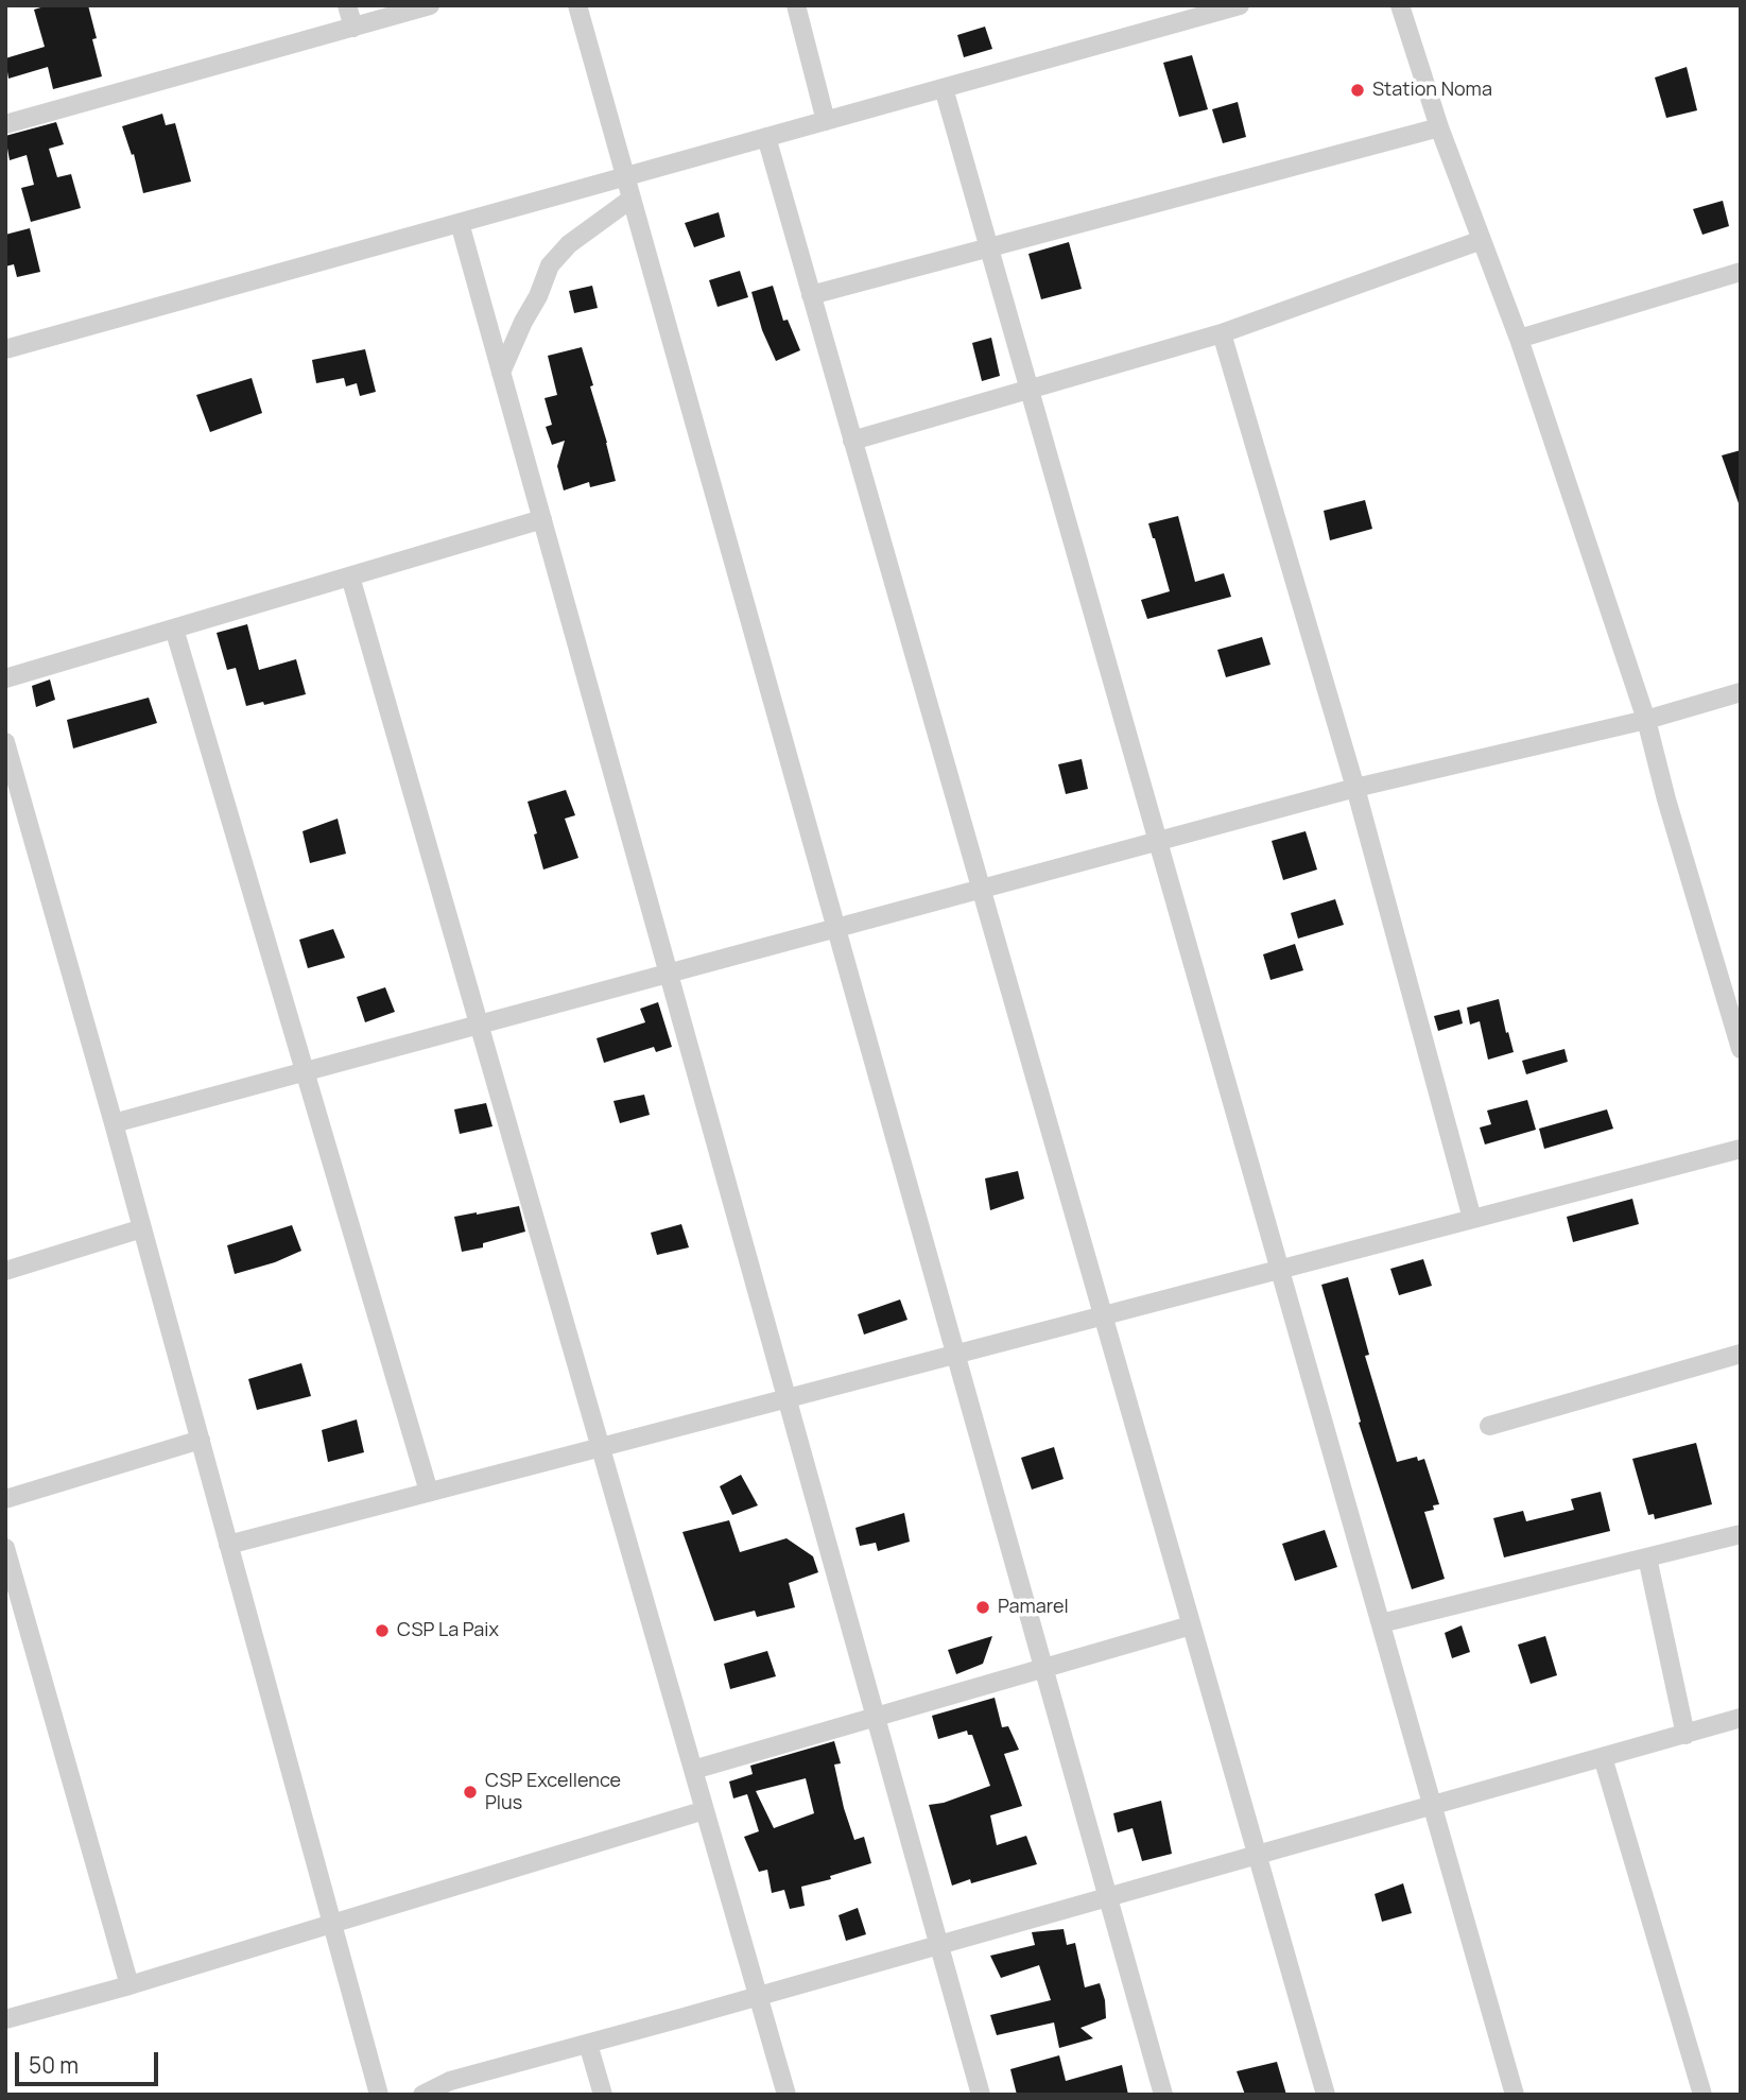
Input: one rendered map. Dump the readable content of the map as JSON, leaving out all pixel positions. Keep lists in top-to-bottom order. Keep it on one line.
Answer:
{"places":["Station Noma","Pamarel","CSP La Paix","CSP Excellence Plus"],"scale_bar":"50 m"}
